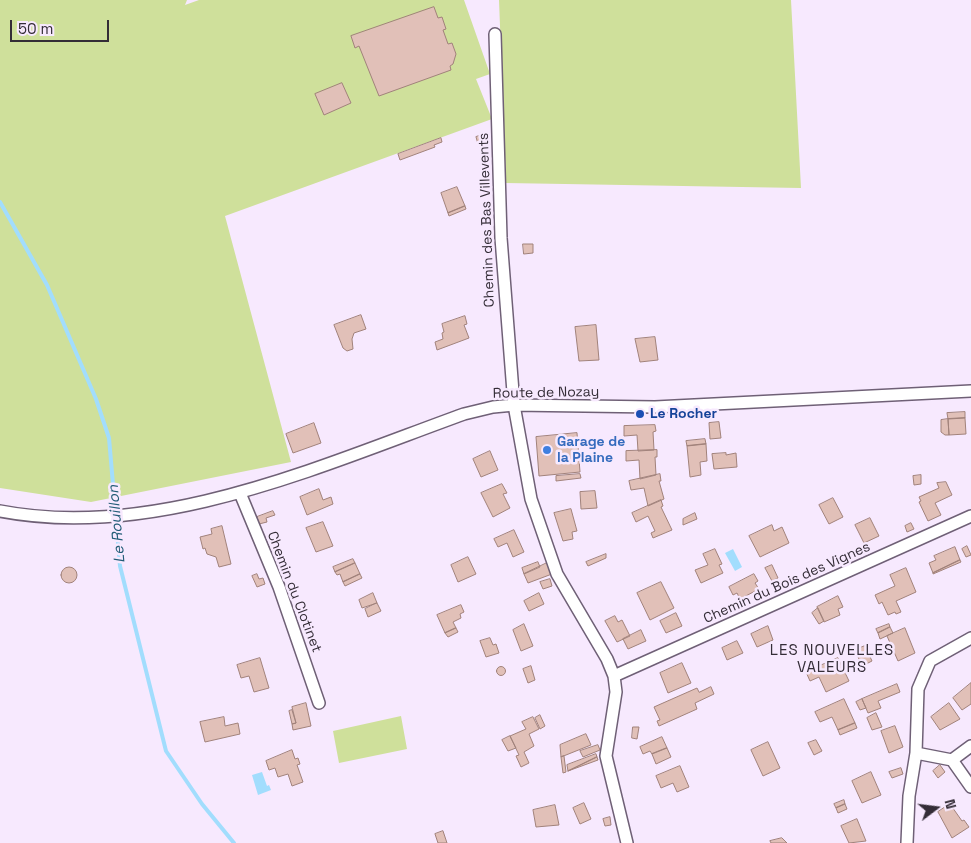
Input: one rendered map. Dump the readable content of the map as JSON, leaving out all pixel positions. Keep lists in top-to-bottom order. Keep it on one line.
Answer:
{"streets":{"street":["Chemin des Bas Villevents","Route de Nozay","Chemin du Bois des Vignes","Chemin du Clotinet"]},"crossings":[["Chemin des Bas Villevents","Route de Nozay"],["Chemin des Bas Villevents","Chemin du Bois des Vignes"],["Route de Nozay","Chemin du Clotinet"]],"districts":["LES NOUVELLES VALEURS"],"water":["Le Rouillon"],"places":["Le Rocher","Garage de la Plaine"],"scale_bar":"50 m","north":"right"}
